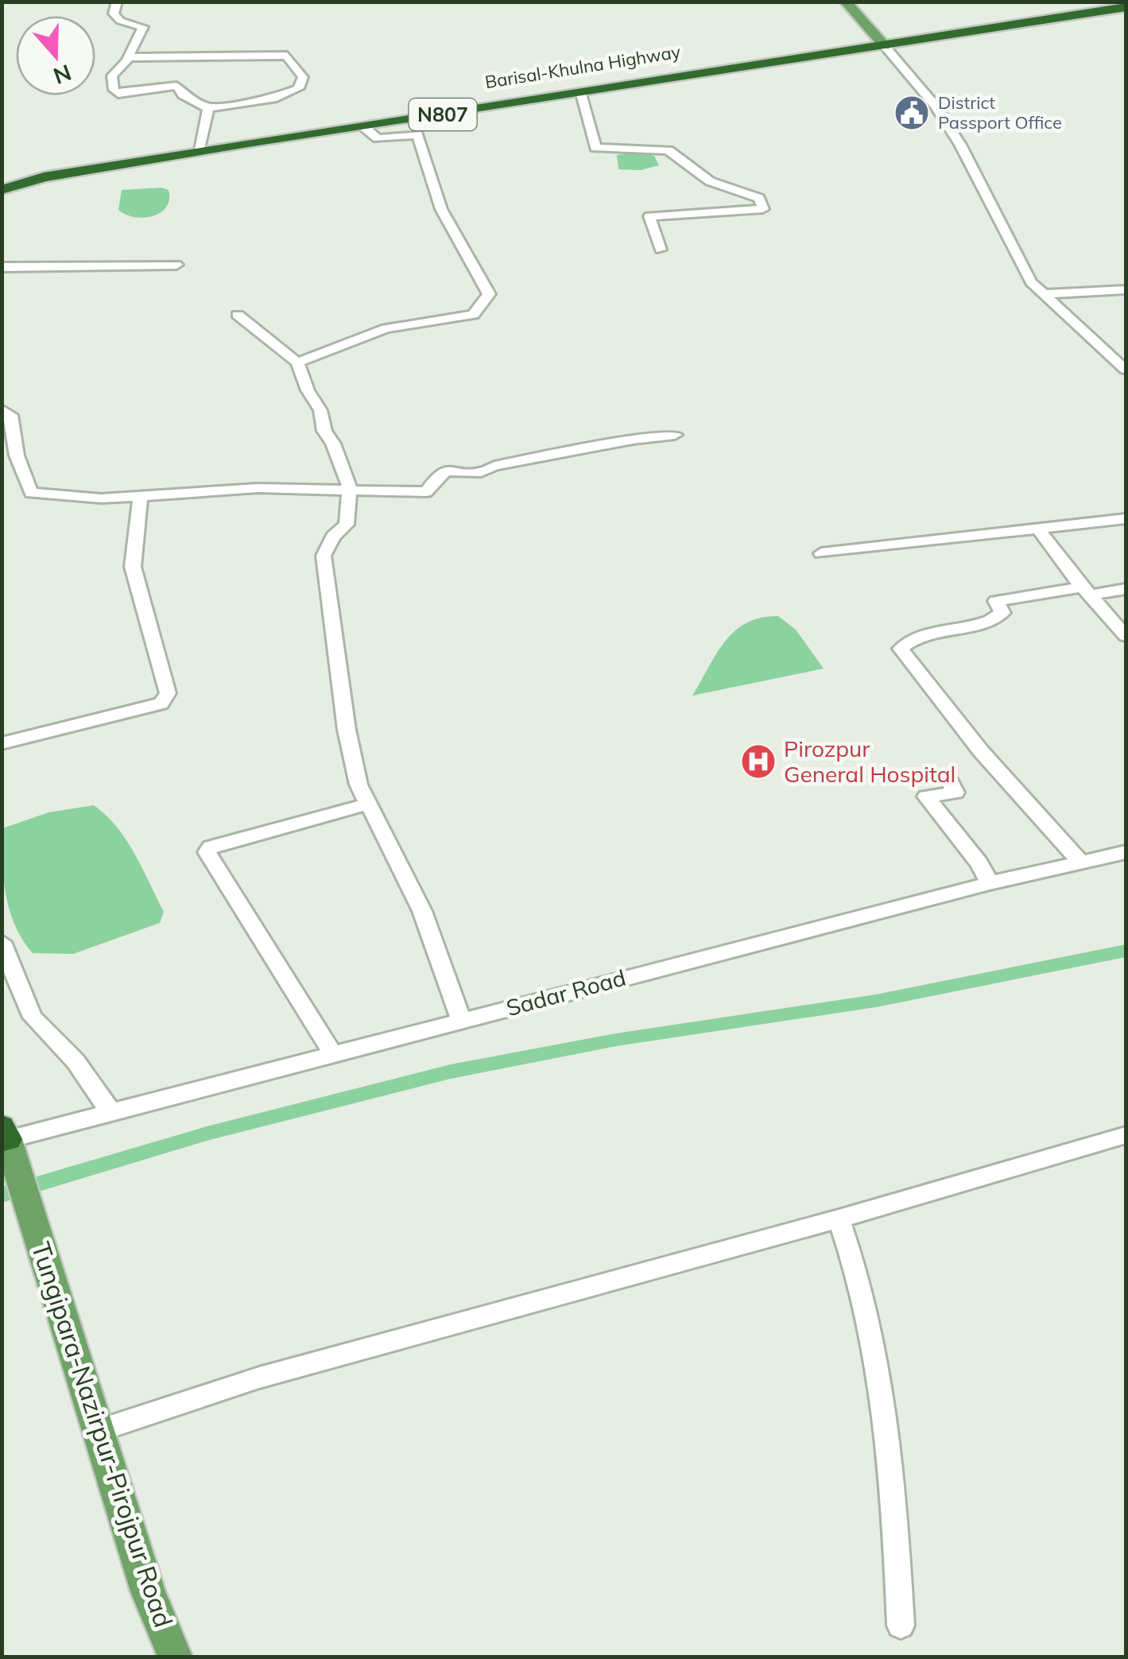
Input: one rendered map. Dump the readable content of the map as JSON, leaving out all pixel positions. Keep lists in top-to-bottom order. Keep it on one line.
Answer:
{"streets":{"highway":["Barisal-Khulna Highway","N807"],"main road":["Tungipara-Nazirpur-Pirojpur Road"],"street":["Sadar Road"]},"crossings":[["Sadar Road","Tungipara-Nazirpur-Pirojpur Road"]],"places":{"public building":["District Passport Office"],"hospital":["Pirozpur General Hospital"]},"north":"bottom"}
